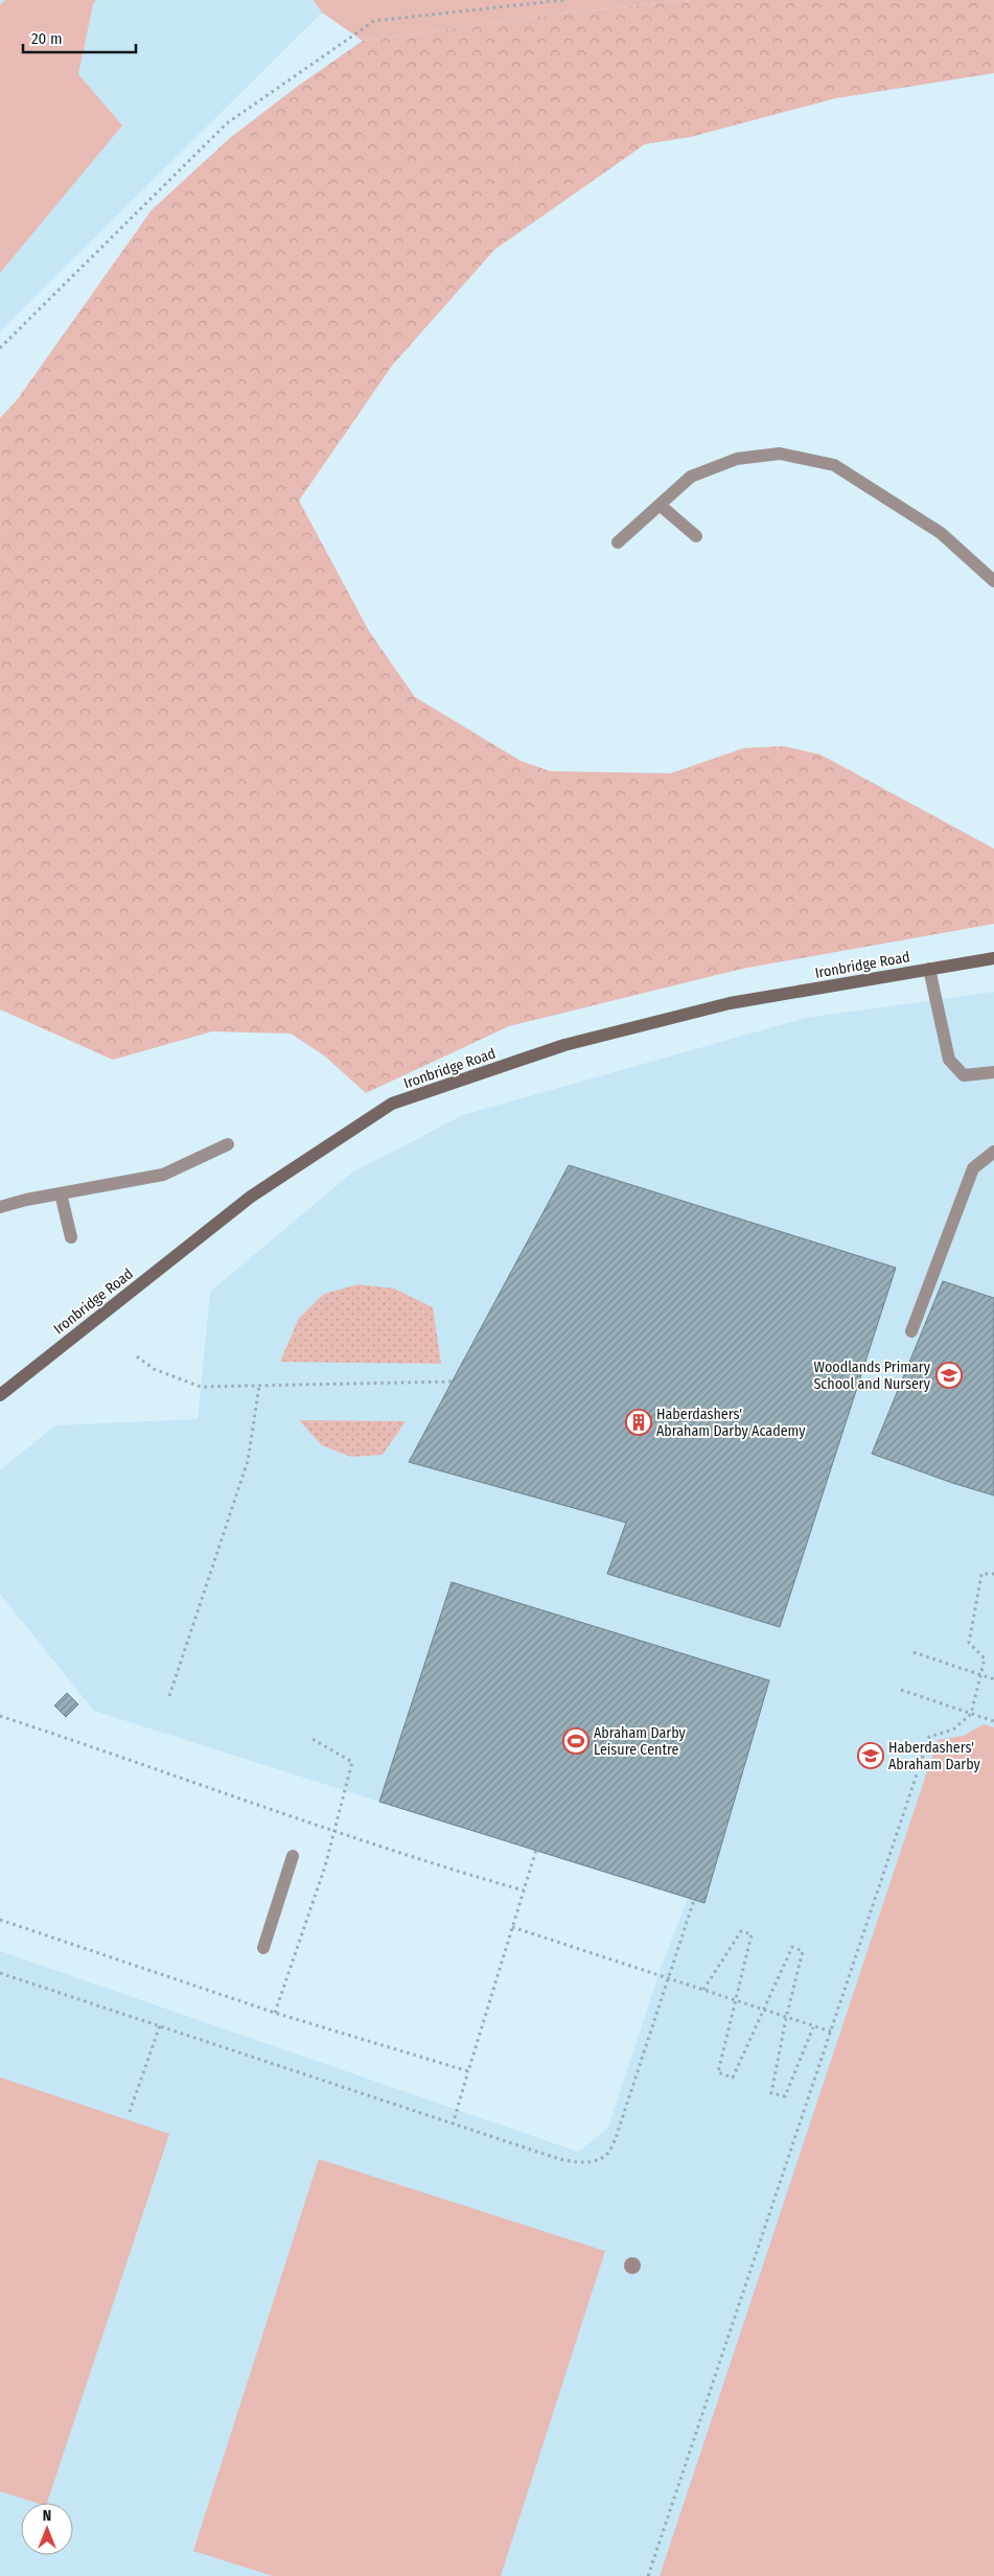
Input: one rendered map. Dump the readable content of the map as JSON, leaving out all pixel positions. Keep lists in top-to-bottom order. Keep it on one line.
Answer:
{"streets":{"main road":["Ironbridge Road"]},"places":{"school or university":["Woodlands Primary School and Nursery","Haberdashers' Abraham Darby"],"building":["Haberdashers' Abraham Darby Academy"],"sports":["Abraham Darby Leisure Centre"]},"scale_bar":"20 m","north":"top"}
